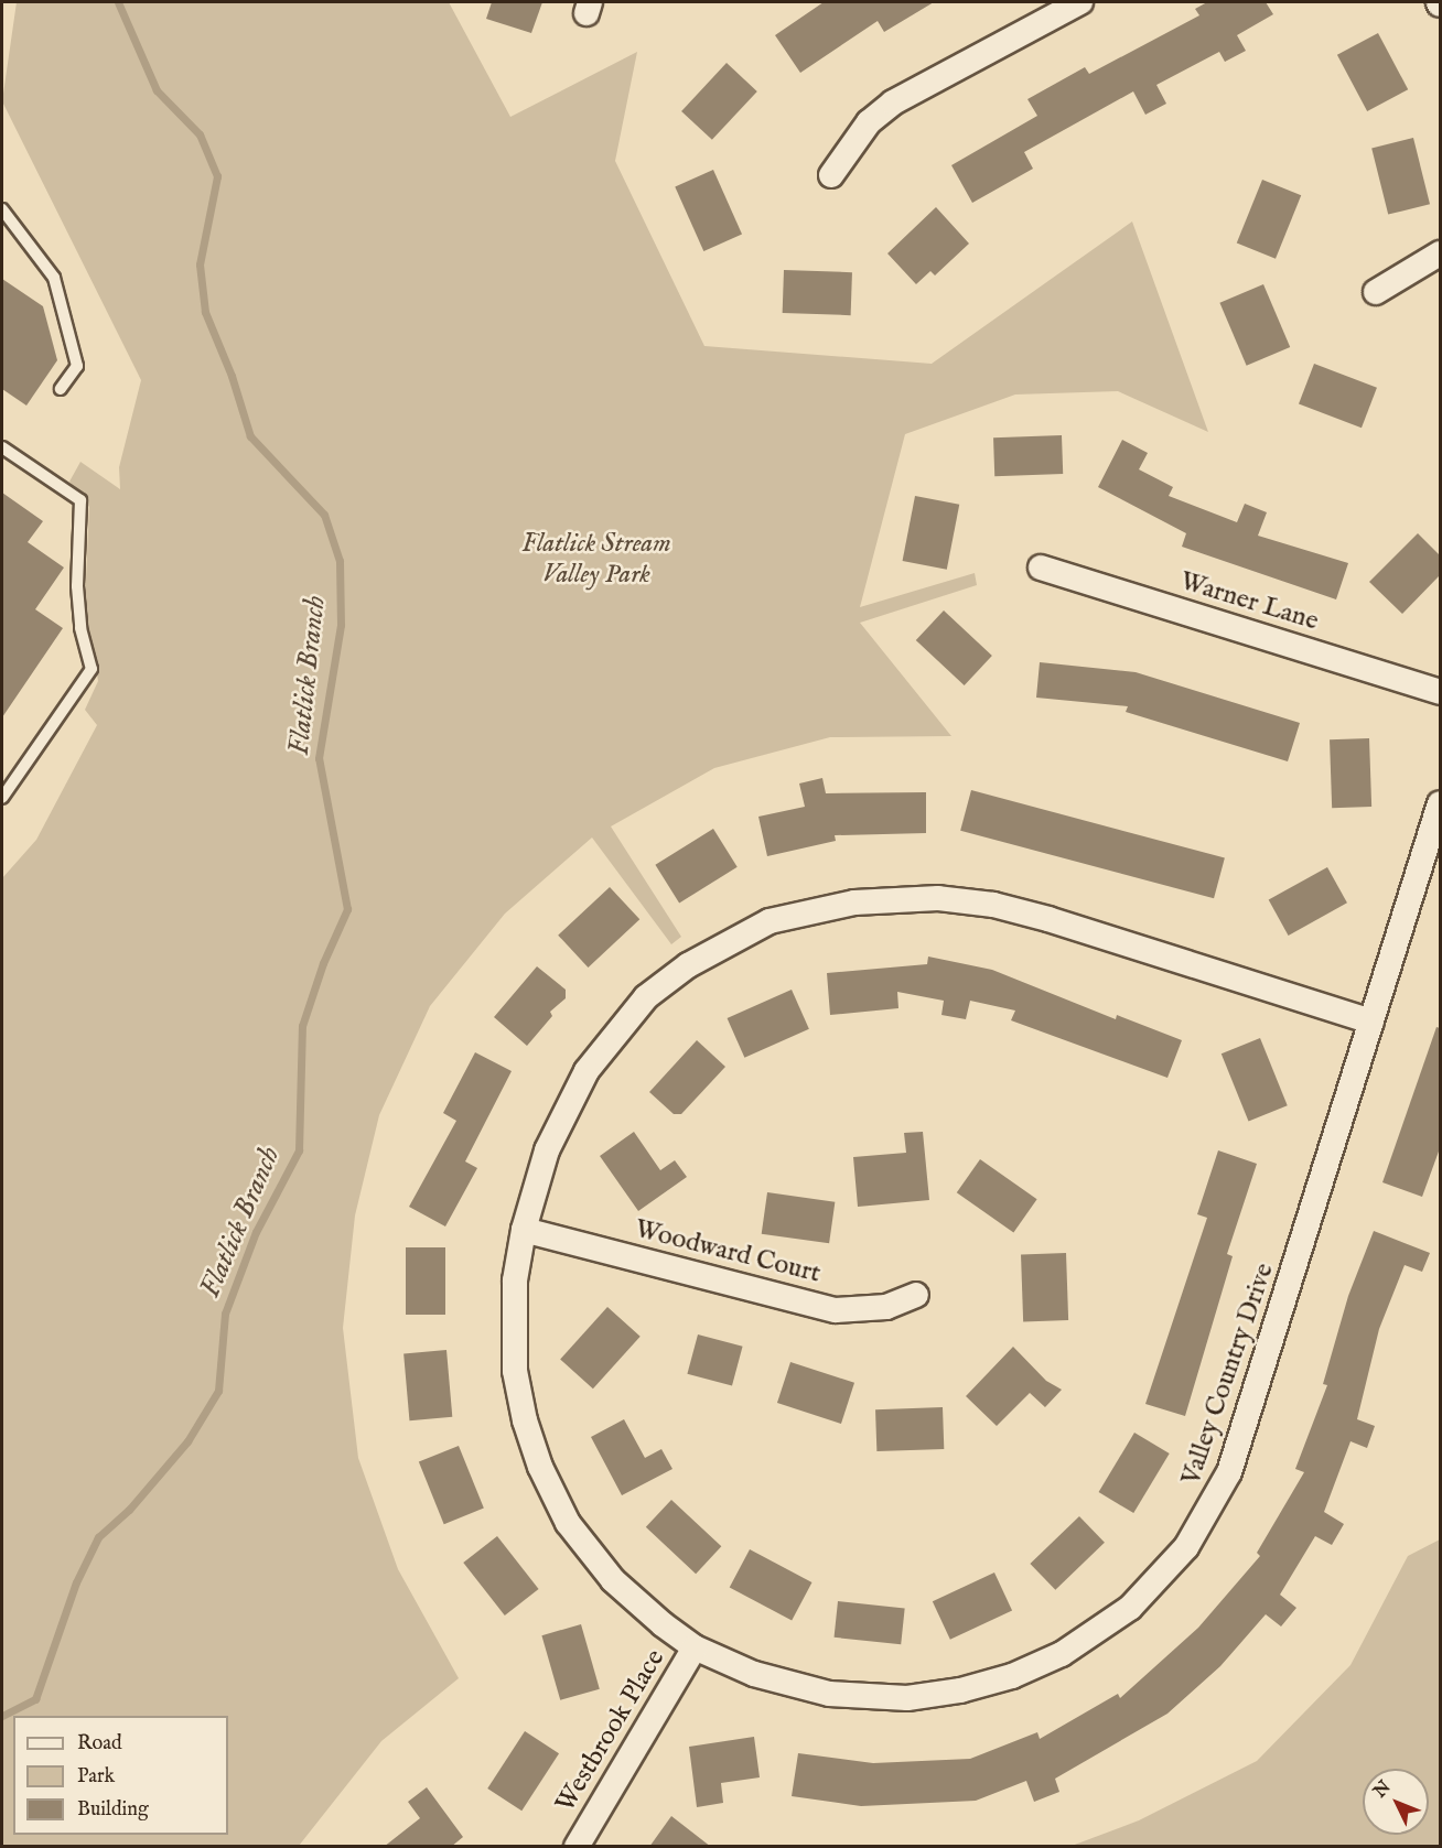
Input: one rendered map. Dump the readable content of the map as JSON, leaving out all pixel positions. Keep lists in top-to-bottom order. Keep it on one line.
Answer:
{"streets":{"street":["Warner Lane","Woodward Court","Valley Country Drive","Westbrook Place"]},"crossings":[["Woodward Court","Valley Country Drive"],["Valley Country Drive","Westbrook Place"]],"water":["Flatlick Branch"],"parks":["Flatlick Stream Valley Park"],"legend":["Road","Park","Building"],"north":"top left"}
